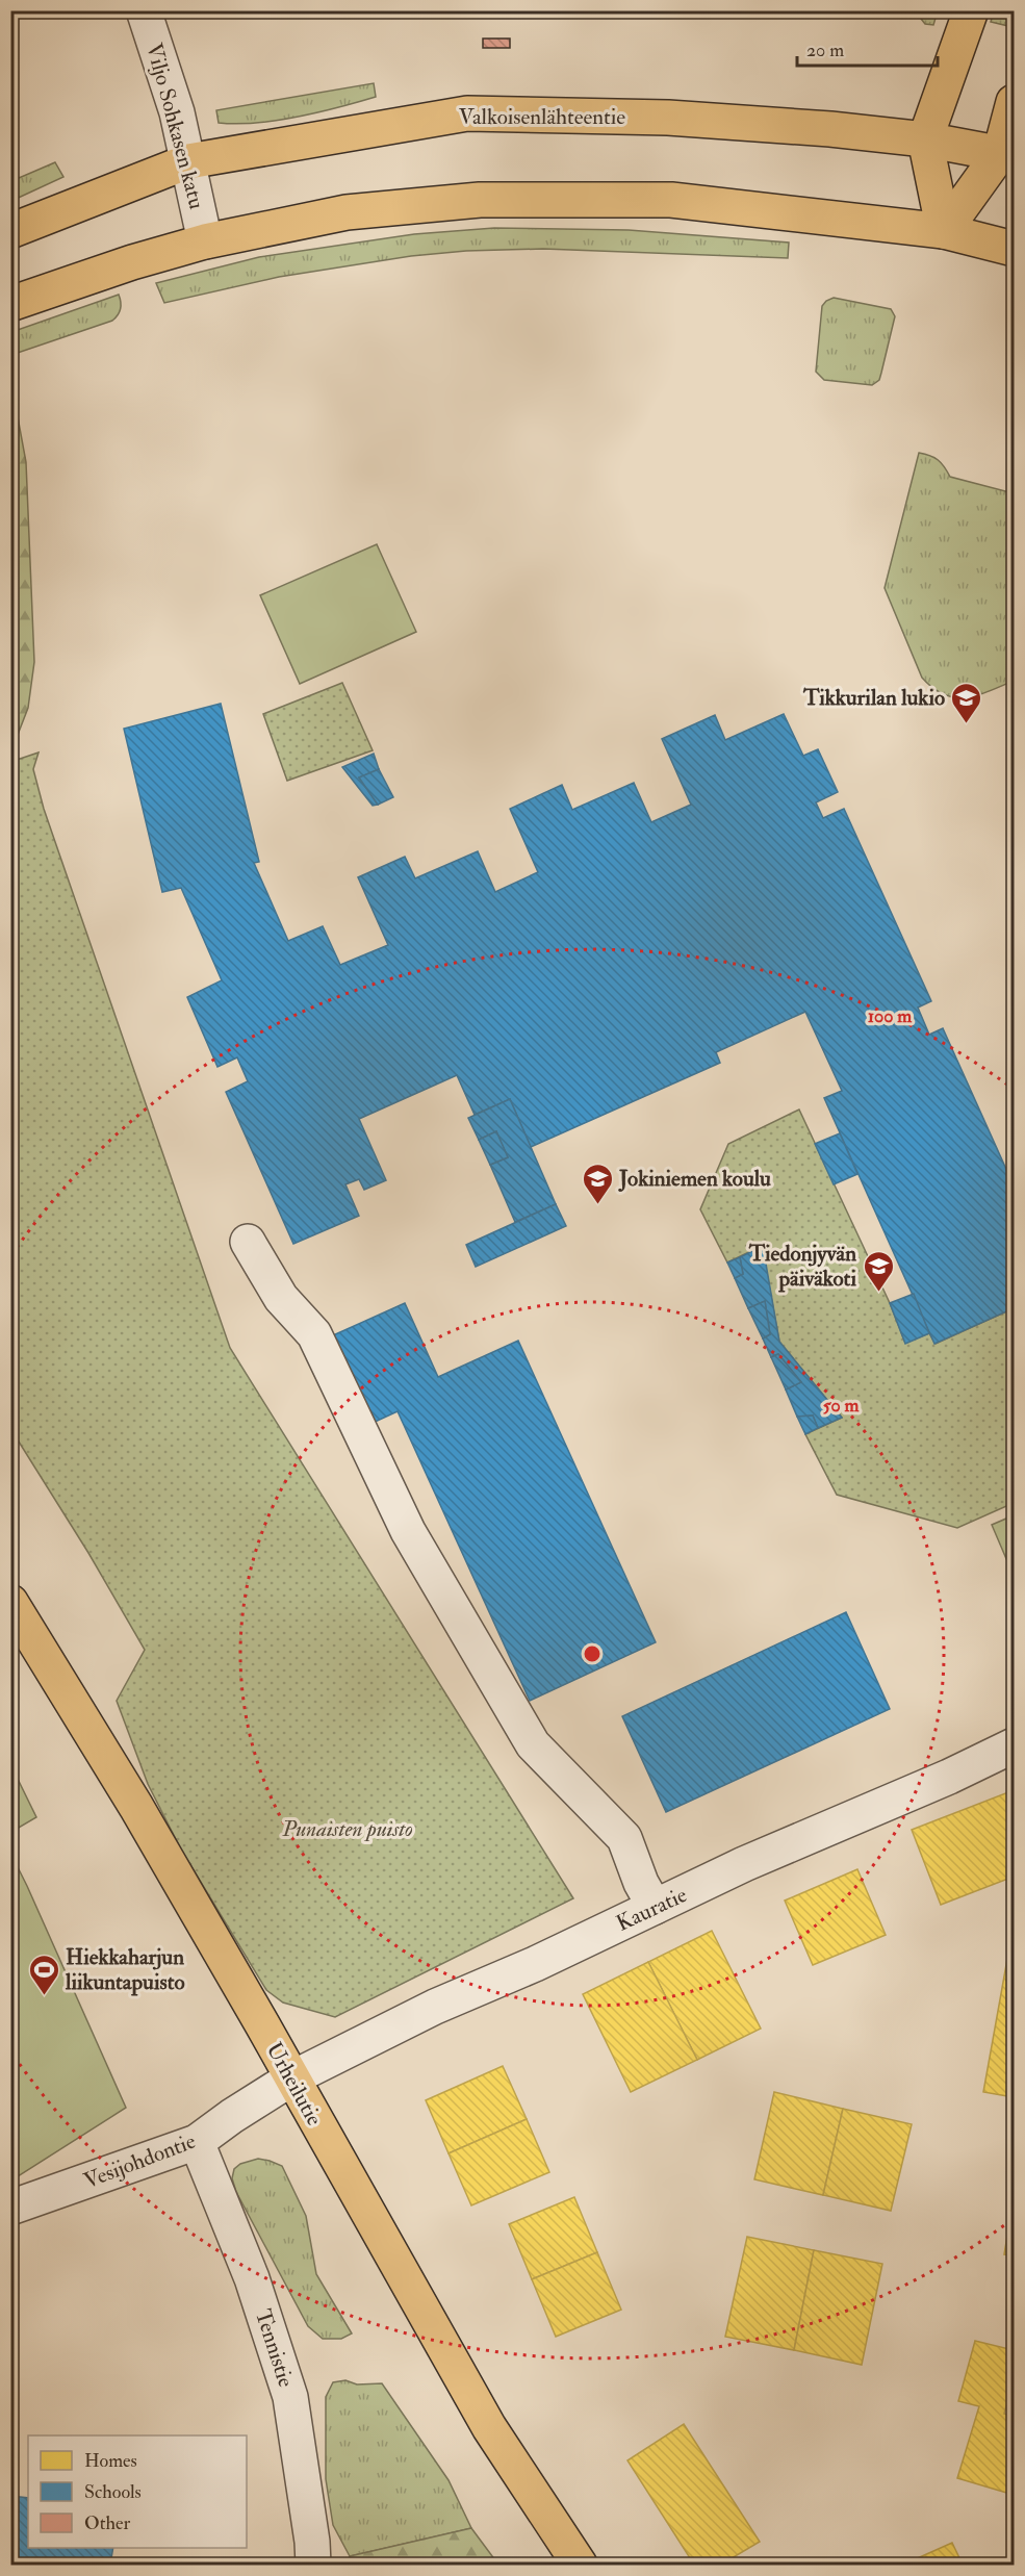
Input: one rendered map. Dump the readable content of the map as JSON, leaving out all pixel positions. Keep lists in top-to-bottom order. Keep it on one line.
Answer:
{"streets":{"main road":["Valkoisenlähteentie","Urheilutie"],"street":["Viljo Sohkasen katu","Kauratie","Vesijohdontie","Tennistie"]},"crossings":[["Valkoisenlähteentie","Viljo Sohkasen katu"],["Kauratie","Urheilutie"],["Kauratie","Vesijohdontie"],["Urheilutie","Vesijohdontie"],["Vesijohdontie","Tennistie"]],"parks":["Punaisten puisto"],"places":{"school or university":["Tikkurilan lukio","Jokiniemen koulu","Tiedonjyvän päiväkoti"],"sports":["Hiekkaharjun liikuntapuisto"]},"legend":["Homes","Schools","Other"],"scale_bar":"20 m","rings":["100 m","50 m"]}
